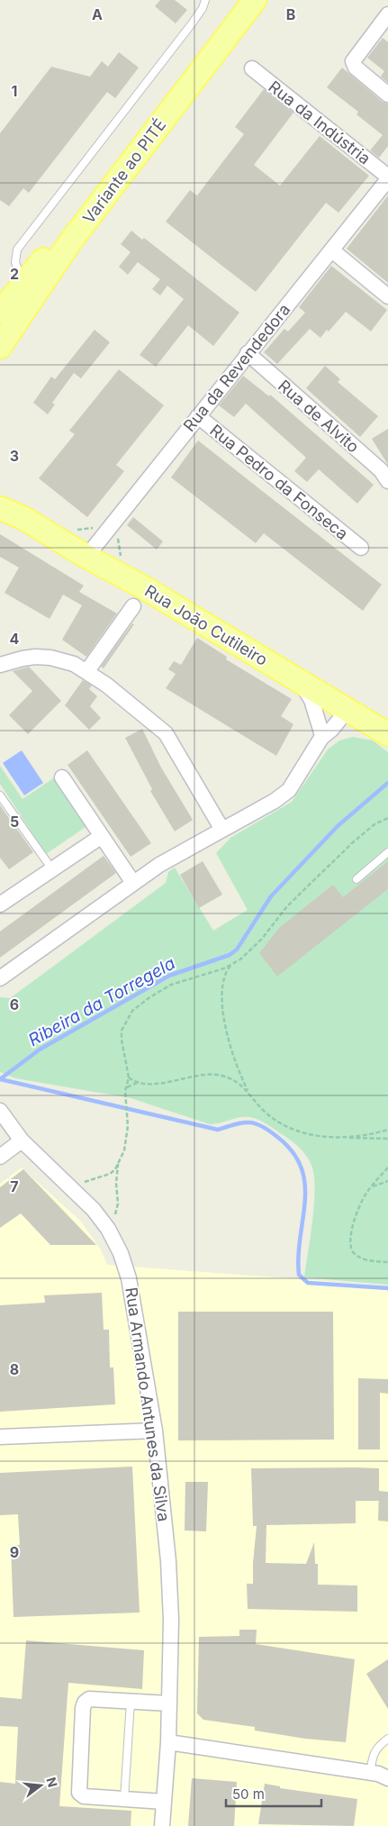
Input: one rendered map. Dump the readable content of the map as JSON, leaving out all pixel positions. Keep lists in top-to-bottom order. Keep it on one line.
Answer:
{"streets":{"main road":["Variante ao PITÉ","Rua João Cutileiro"],"street":["Rua da Indústria","Rua da Revendedora","Rua de Alvito","Rua Pedro da Fonseca","Rua Armando Antunes da Silva"]},"crossings":[["Rua da Indústria","Rua da Revendedora"],["Rua da Revendedora","Rua de Alvito"],["Rua da Revendedora","Rua Pedro da Fonseca"],["Rua da Revendedora","Rua João Cutileiro"]],"water":["Ribeira da Torregela"],"scale_bar":"50 m","north":"right","grid":{"columns":["A","B"],"rows":["1","2","3","4","5","6","7","8","9"]}}
